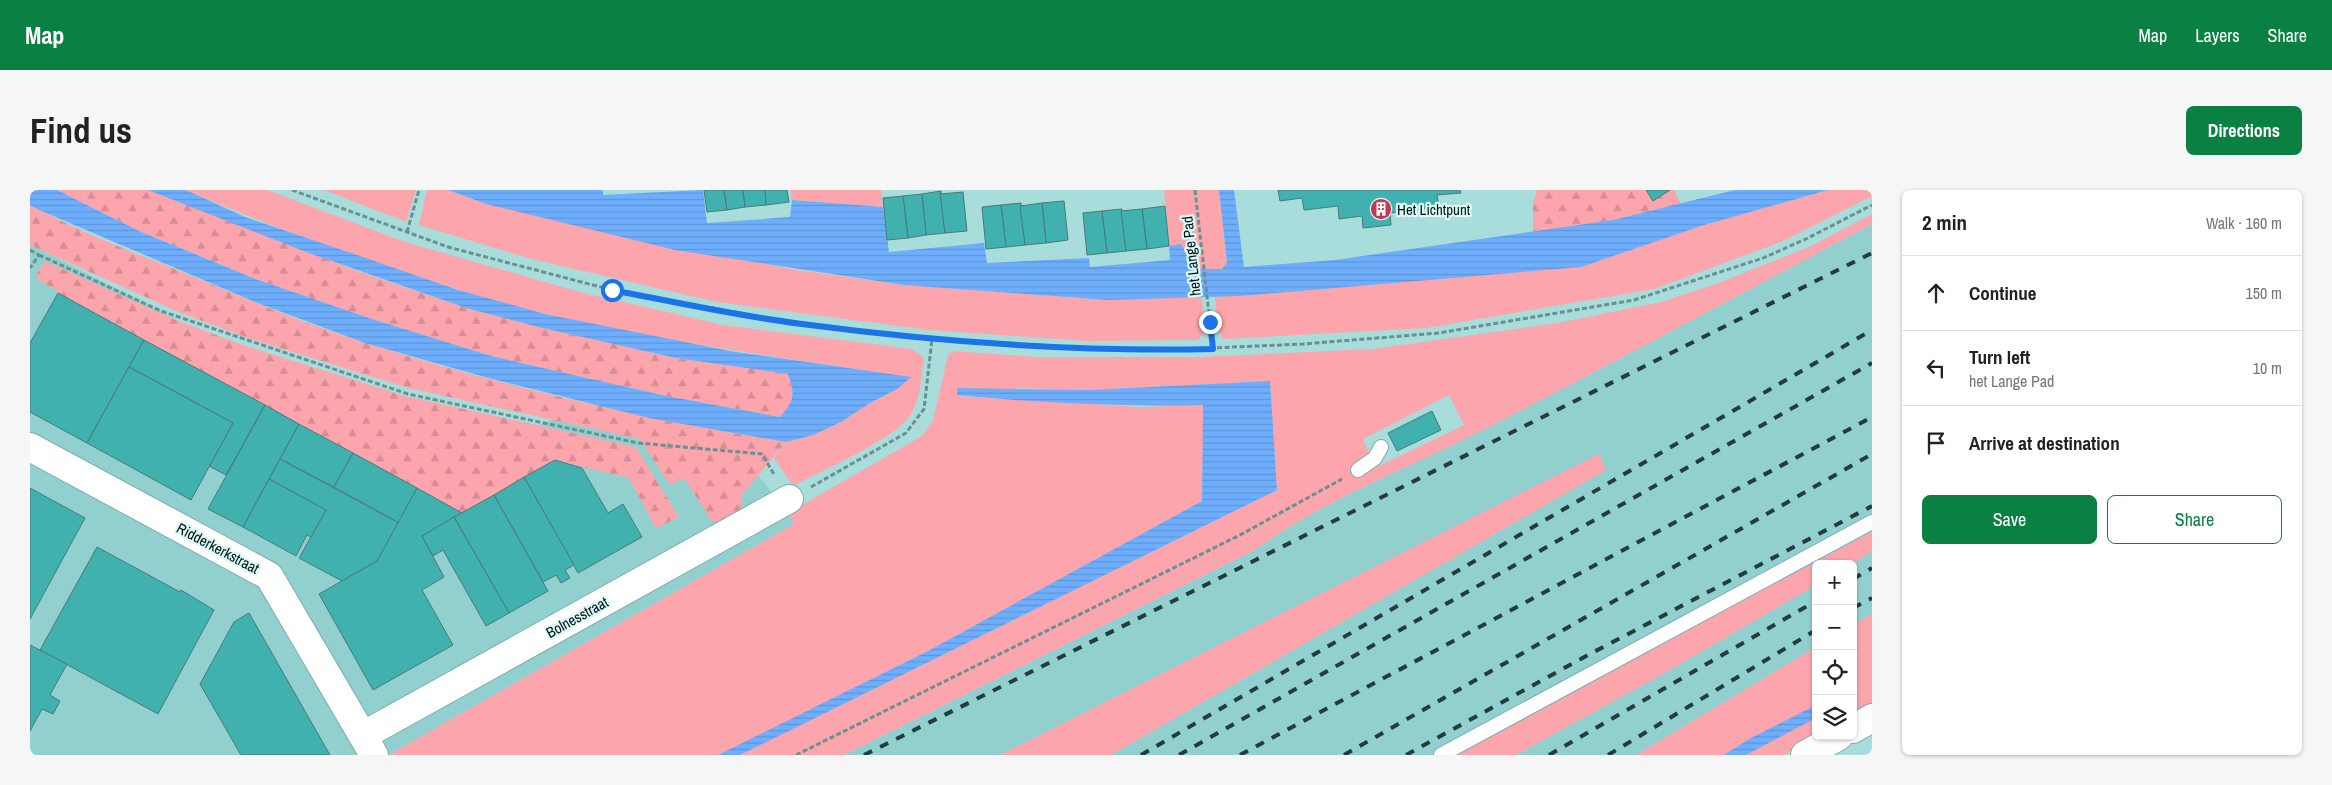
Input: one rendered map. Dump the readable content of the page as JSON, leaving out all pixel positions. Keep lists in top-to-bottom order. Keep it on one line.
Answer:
{"streets":{"street":["Ridderkerkstraat","Bolnesstraat"],"path":["het Lange Pad"]},"crossings":[["Ridderkerkstraat","Bolnesstraat"]],"places":{"building":["Het Lichtpunt"]},"page":{"header":"Map","nav":["Map","Layers","Share"],"buttons":["Directions",["Save","Share"]],"title":"Find us","heading":["2 min","Walk · 160 m"],"list":[["Continue","150 m"],["Turn left","het Lange Pad","10 m"],"Arrive at destination"],"map_buttons":["+","−"]}}
